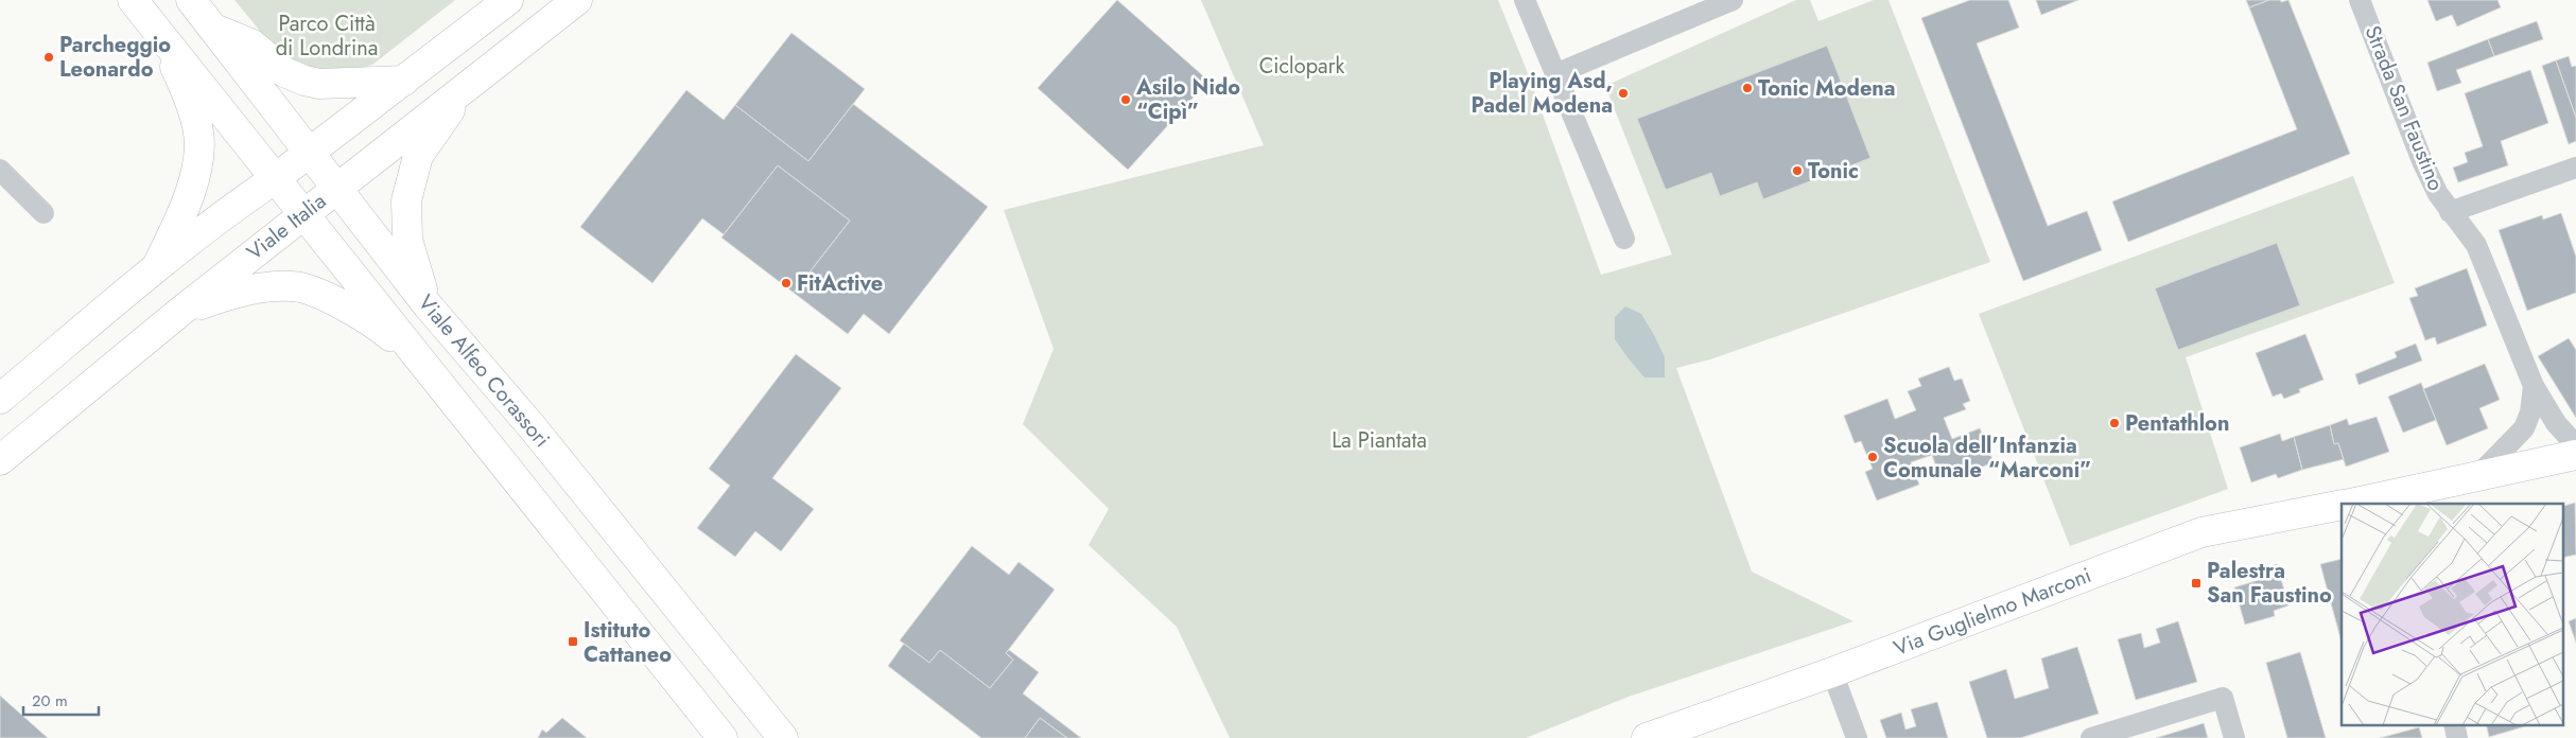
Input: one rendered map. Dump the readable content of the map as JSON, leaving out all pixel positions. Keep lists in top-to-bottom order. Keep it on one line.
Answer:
{"streets":{"street":["Strada San Faustino","Viale Italia","Viale Alfeo Corassori","Via Guglielmo Marconi"]},"crossings":[["Strada San Faustino","Via Guglielmo Marconi"],["Viale Italia","Viale Alfeo Corassori"]],"parks":["Parco Città di Londrina","Ciclopark","La Piantata"],"places":{"other":["Parcheggio Leonardo","Tonic Modena","Playing Asd, Padel Modena","Asilo Nido “Cipì”","Tonic","FitActive","Pentathlon","Scuola dell’Infanzia Comunale “Marconi”"],"transit":["Palestra San Faustino","Istituto Cattaneo"]},"scale_bar":"20 m"}
